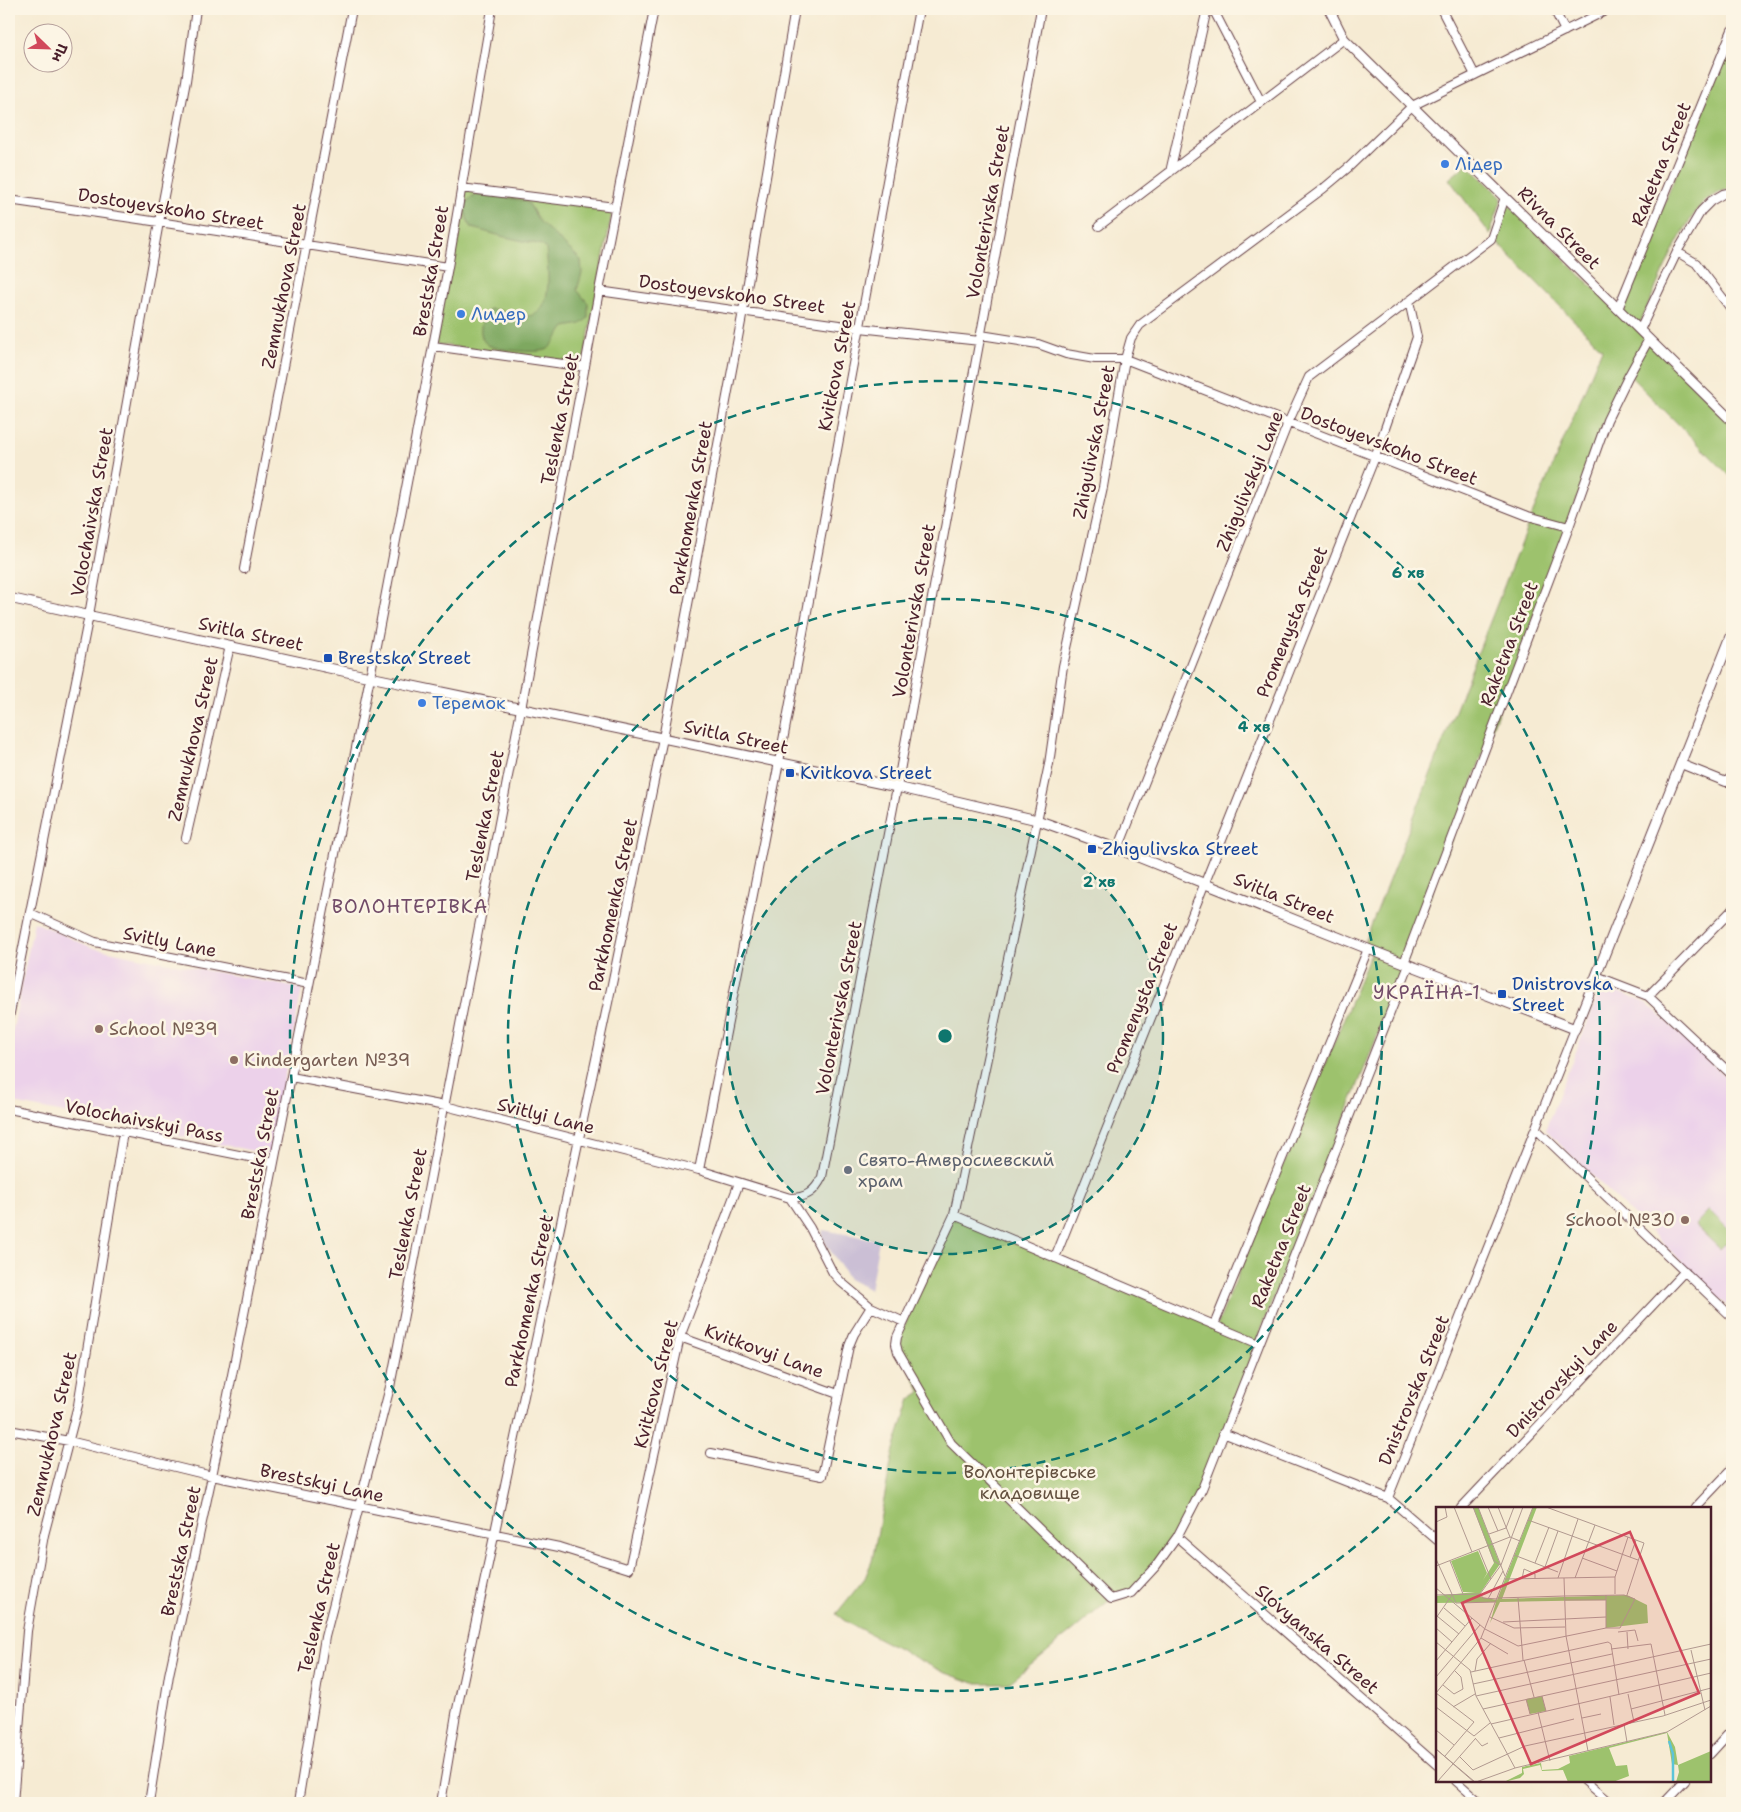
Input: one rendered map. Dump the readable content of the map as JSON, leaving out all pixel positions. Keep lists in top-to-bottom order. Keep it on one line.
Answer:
{"streets":{"street":["Raketna Street","Dostoyevskoho Street","Volonterivska Street","Rivna Street","Brestska Street","Zemnukhova Street","Kvitkova Street","Teslenka Street","Zhigulivska Street","Zhigulivskyi Lane","Parkhomenka Street","Volochaivska Street","Promenysta Street","Svitla Street","Svitly Lane","Svitlyi Lane","Volochaivskyi Pass","Kvitkovyi Lane","Dnistrovskyi Lane","Dnistrovska Street","Brestskyi Lane","Slovyanska Street"]},"crossings":[["Raketna Street","Dostoyevskoho Street"],["Raketna Street","Rivna Street"],["Raketna Street","Zhigulivska Street"],["Raketna Street","Svitla Street"],["Raketna Street","Slovyanska Street"],["Dostoyevskoho Street","Volonterivska Street"],["Dostoyevskoho Street","Brestska Street"],["Dostoyevskoho Street","Zemnukhova Street"],["Dostoyevskoho Street","Kvitkova Street"],["Dostoyevskoho Street","Teslenka Street"],["Dostoyevskoho Street","Zhigulivska Street"],["Dostoyevskoho Street","Zhigulivskyi Lane"],["Dostoyevskoho Street","Parkhomenka Street"],["Dostoyevskoho Street","Volochaivska Street"],["Dostoyevskoho Street","Promenysta Street"],["Volonterivska Street","Svitla Street"],["Volonterivska Street","Svitlyi Lane"],["Rivna Street","Zhigulivska Street"],["Rivna Street","Zhigulivskyi Lane"],["Brestska Street","Svitla Street"],["Brestska Street","Svitly Lane"],["Brestska Street","Svitlyi Lane"],["Brestska Street","Volochaivskyi Pass"],["Brestska Street","Brestskyi Lane"],["Zemnukhova Street","Svitla Street"],["Zemnukhova Street","Volochaivskyi Pass"],["Zemnukhova Street","Brestskyi Lane"],["Kvitkova Street","Svitla Street"],["Kvitkova Street","Svitlyi Lane"],["Kvitkova Street","Kvitkovyi Lane"],["Kvitkova Street","Brestskyi Lane"],["Teslenka Street","Svitla Street"],["Teslenka Street","Svitlyi Lane"],["Teslenka Street","Brestskyi Lane"],["Zhigulivska Street","Svitla Street"],["Zhigulivskyi Lane","Promenysta Street"],["Zhigulivskyi Lane","Svitla Street"],["Parkhomenka Street","Svitla Street"],["Parkhomenka Street","Svitlyi Lane"],["Parkhomenka Street","Brestskyi Lane"],["Volochaivska Street","Svitla Street"],["Volochaivska Street","Svitly Lane"],["Promenysta Street","Svitla Street"],["Svitla Street","Dnistrovska Street"]],"districts":["ВОЛОНТЕРІВКА","УКРАЇНА-1"],"parks":["Волонтерівське кладовище"],"places":{"other":["Лідер","Лидер","Теремок","School №39","Kindergarten №39","Свято-Амвросиевский храм","School №30"],"transit":["Brestska Street","Kvitkova Street","Zhigulivska Street","Dnistrovska Street"]},"north":"bottom right","rings":["6 хв","4 хв","2 хв"]}
